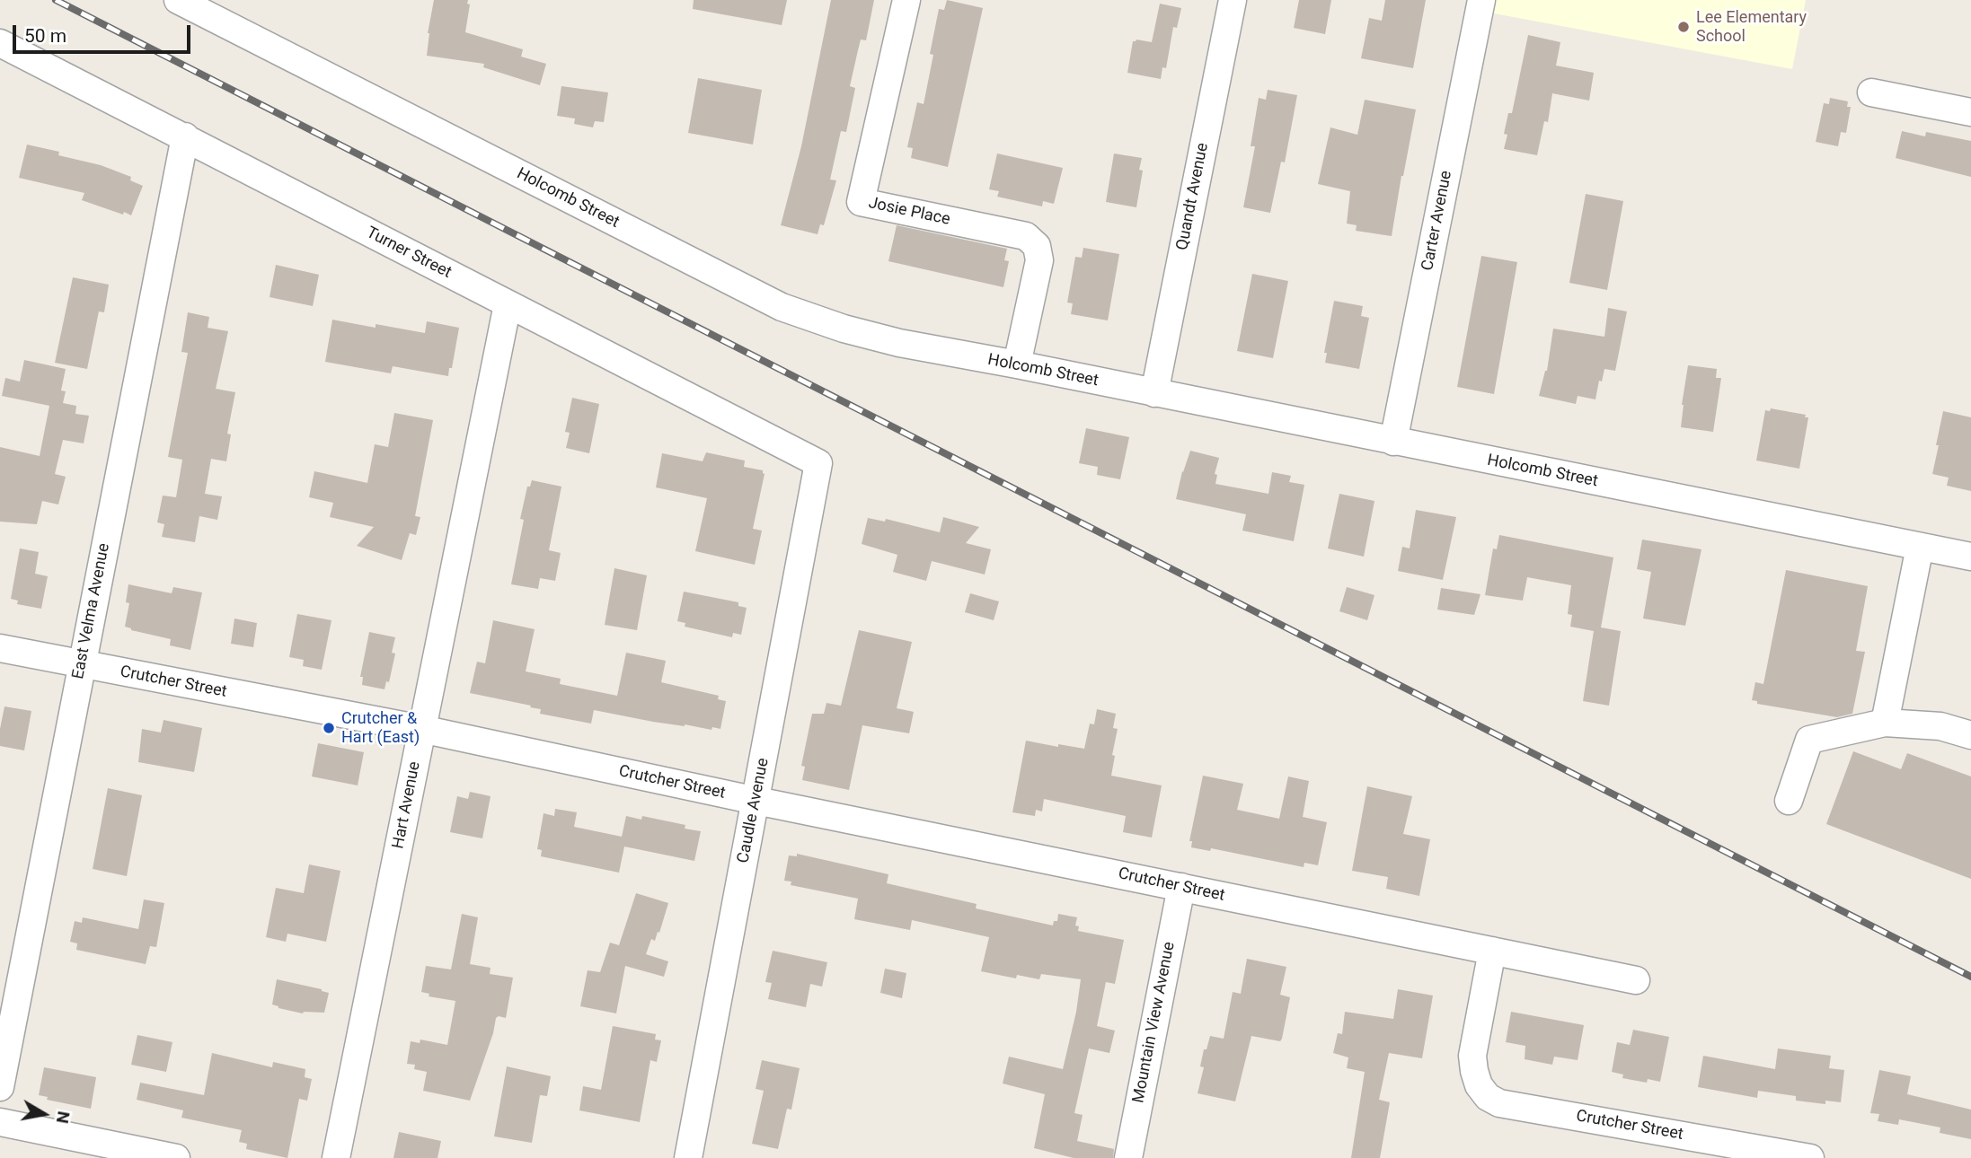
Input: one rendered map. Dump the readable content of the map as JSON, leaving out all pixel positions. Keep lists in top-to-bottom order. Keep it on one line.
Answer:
{"streets":{"street":["Quandt Avenue","Holcomb Street","Josie Place","Carter Avenue","Turner Street","East Velma Avenue","Crutcher Street","Hart Avenue","Caudle Avenue","Mountain View Avenue"]},"crossings":[["Quandt Avenue","Holcomb Street"],["Holcomb Street","Josie Place"],["Holcomb Street","Carter Avenue"],["Turner Street","East Velma Avenue"],["Turner Street","Hart Avenue"],["Turner Street","Caudle Avenue"],["East Velma Avenue","Crutcher Street"],["Crutcher Street","Hart Avenue"],["Crutcher Street","Caudle Avenue"],["Crutcher Street","Mountain View Avenue"]],"places":["Lee Elementary School","Crutcher & Hart (East)"],"scale_bar":"50 m","north":"right"}
